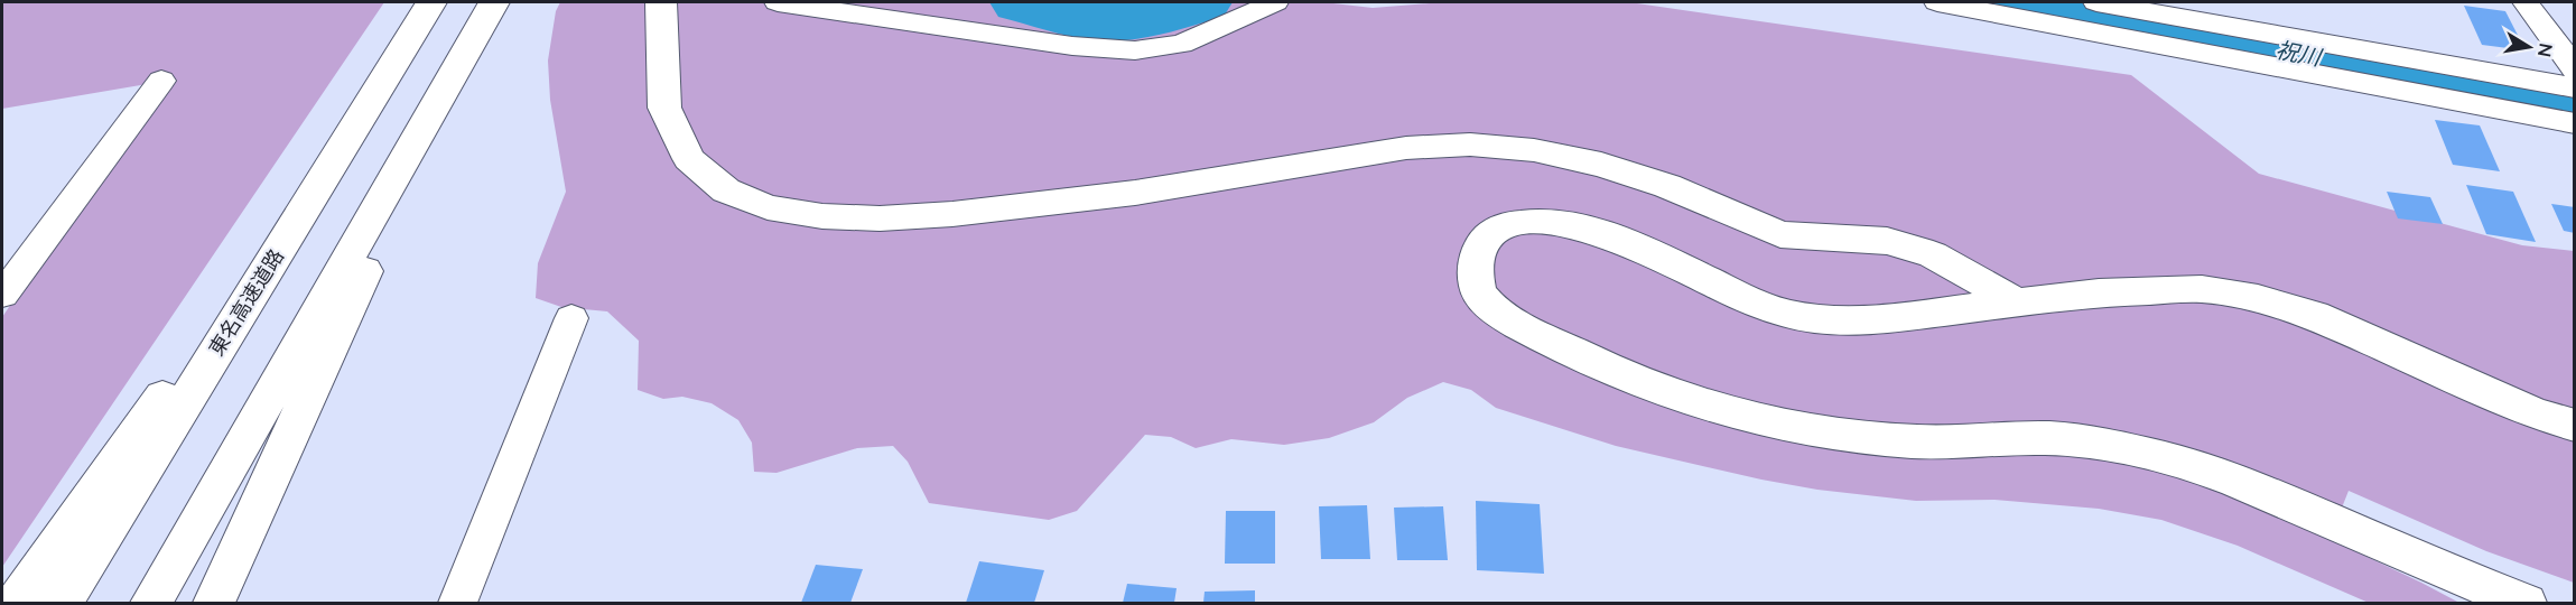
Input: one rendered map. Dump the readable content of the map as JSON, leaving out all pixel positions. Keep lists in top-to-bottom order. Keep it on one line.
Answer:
{"streets":{"main road":["東名高速道路"]},"water":["祝川"],"north":"right"}
